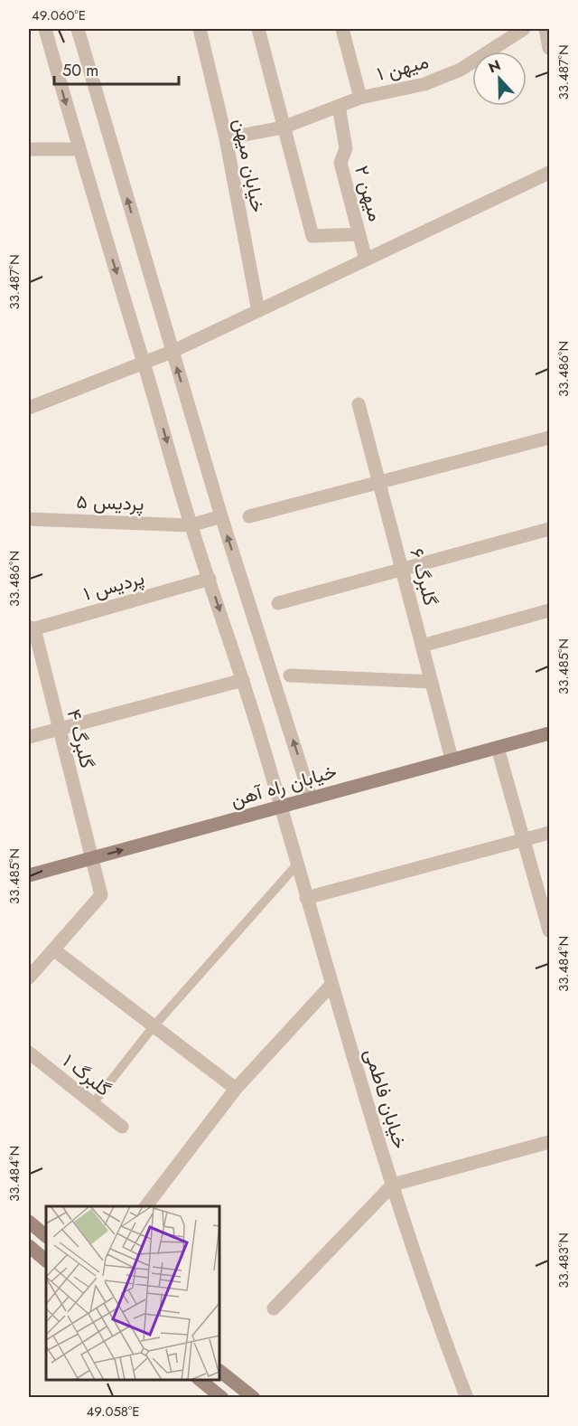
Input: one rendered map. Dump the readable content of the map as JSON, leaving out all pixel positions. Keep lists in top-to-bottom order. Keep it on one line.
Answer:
{"streets":{"street":["میهن ۱","خیابان میهن","میهن ۲","پردیس ۵","گلبرگ ۶","پردیس ۱","گلبرگ ۴","خیابان راه آهن","گلبرگ ۱","خیابان فاطمی"]},"crossings":[["میهن ۱","خیابان میهن"],["میهن ۱","میهن ۲"],["پردیس ۵","خیابان فاطمی"],["گلبرگ ۶","خیابان راه آهن"],["پردیس ۱","گلبرگ ۴"],["پردیس ۱","خیابان فاطمی"],["گلبرگ ۴","خیابان راه آهن"],["خیابان راه آهن","خیابان فاطمی"]],"one_way":["خیابان راه آهن"],"scale_bar":"50 m","north":"top","coordinates":["49.060°E","33.487°N","33.486°N","33.485°N","33.484°N","33.483°N","49.058°E"]}
